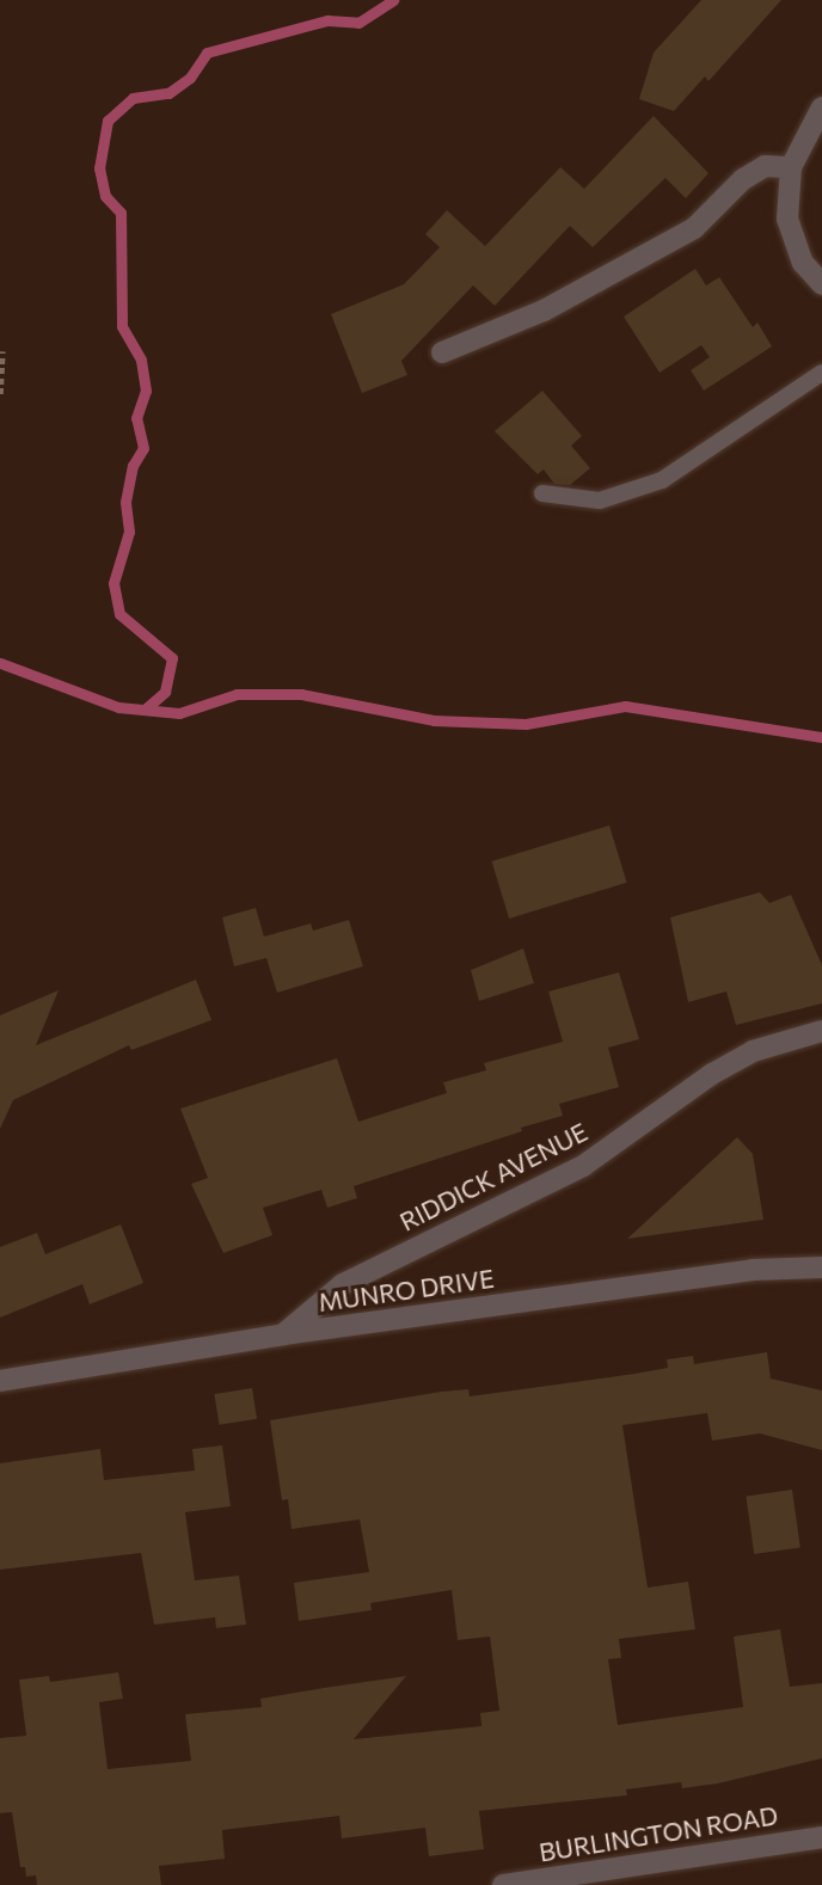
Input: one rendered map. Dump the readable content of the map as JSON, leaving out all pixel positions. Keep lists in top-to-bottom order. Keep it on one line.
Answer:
{"streets":{"street":["RIDDICK AVENUE","MUNRO DRIVE","BURLINGTON ROAD"]},"crossings":[["RIDDICK AVENUE","MUNRO DRIVE"]]}
